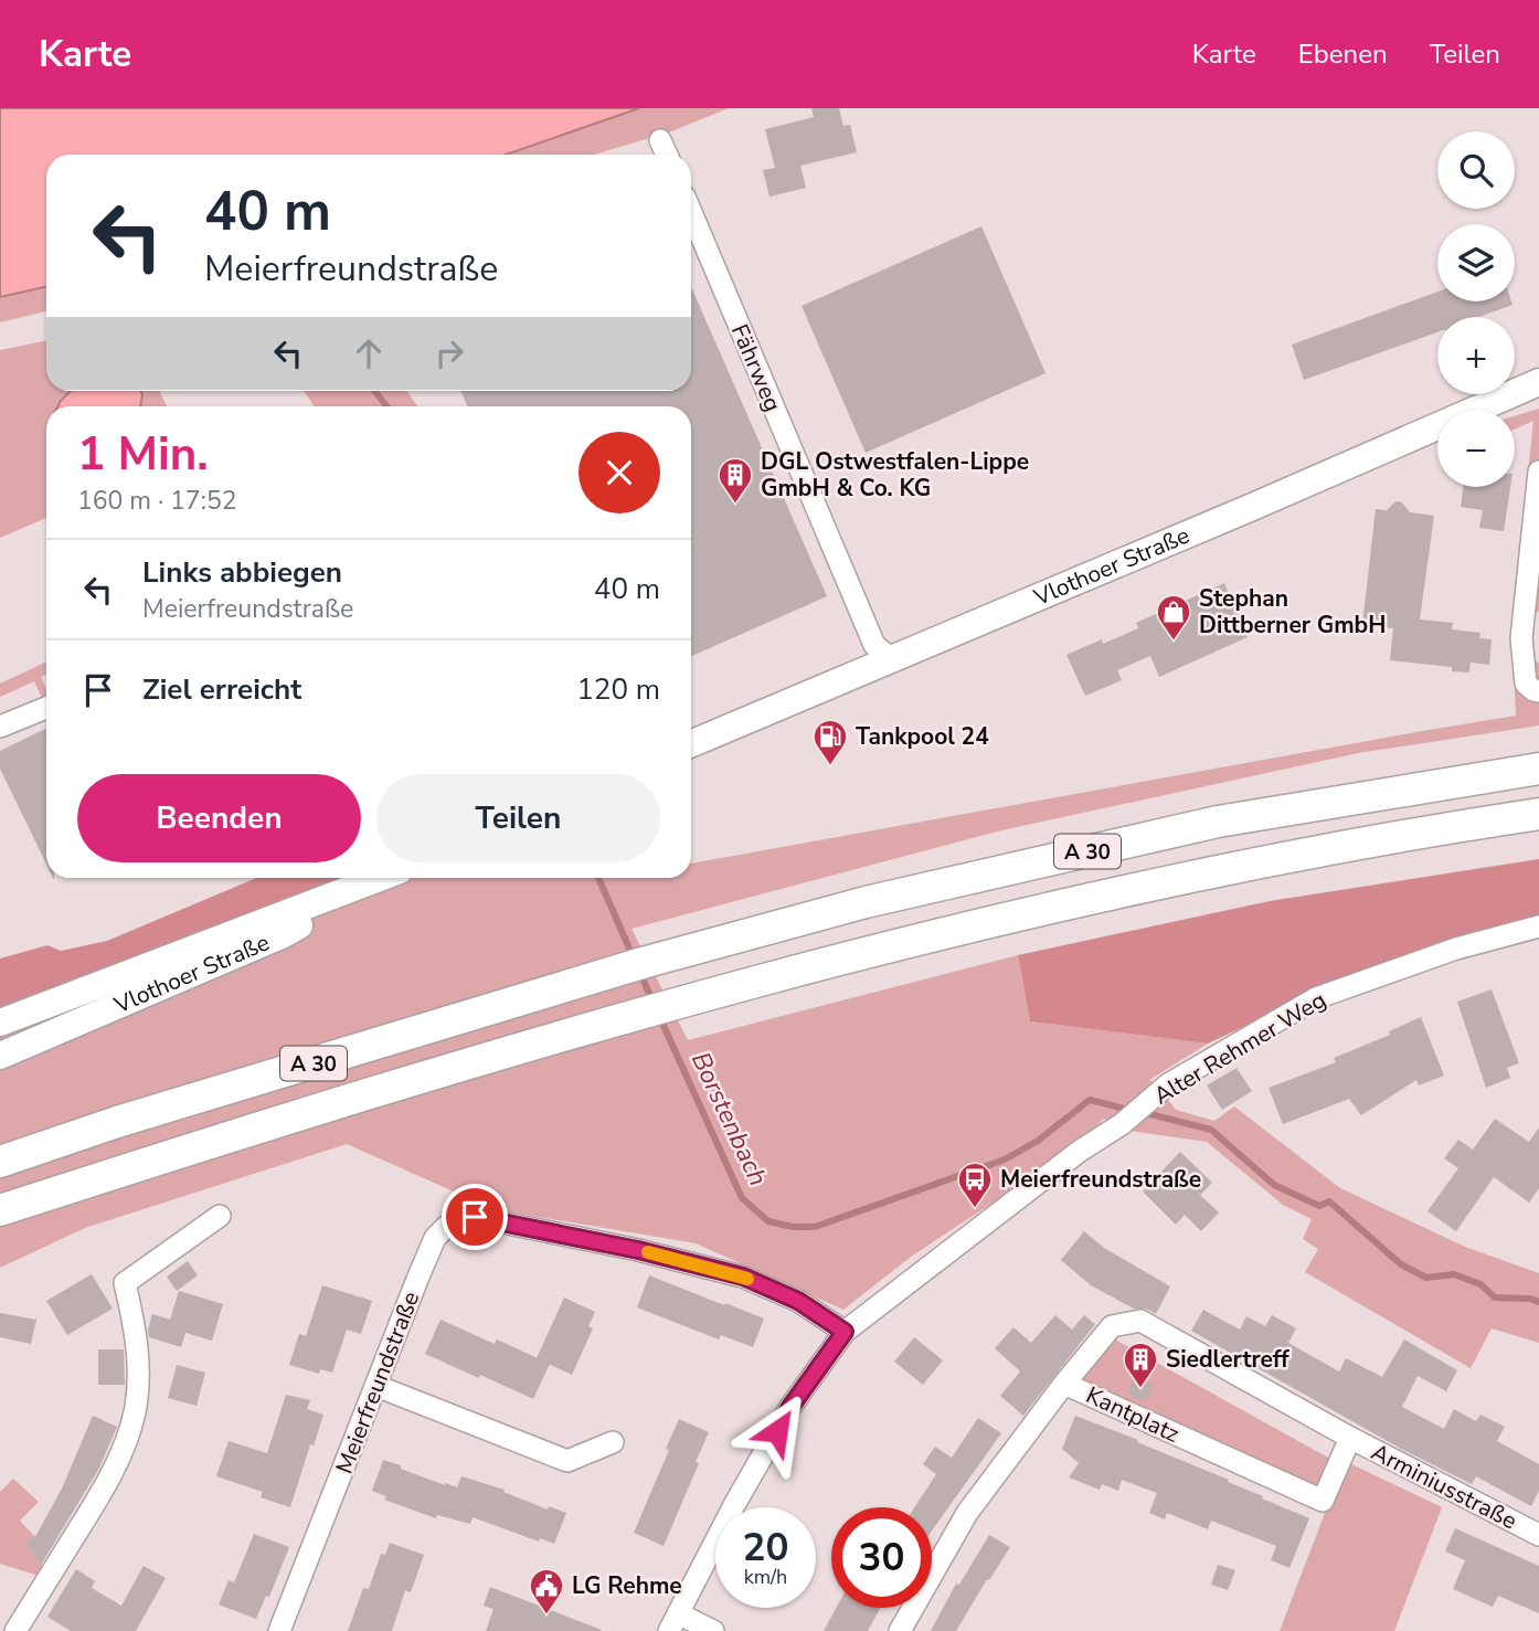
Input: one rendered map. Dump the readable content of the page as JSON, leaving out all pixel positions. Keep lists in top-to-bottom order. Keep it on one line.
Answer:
{"streets":{"highway":["A 30"],"main road":["Vlothoer Straße"],"street":["Fährweg","Alter Rehmer Weg","Meierfreundstraße","Kantplatz","Arminiusstraße"]},"crossings":[["Fährweg","Vlothoer Straße"],["Alter Rehmer Weg","Meierfreundstraße"],["Kantplatz","Arminiusstraße"]],"water":["Borstenbach"],"places":{"building":["DGL Ostwestfalen-Lippe GmbH & Co. KG","Siedlertreff"],"shop":["Stephan Dittberner GmbH"],"fuel station":["Tankpool 24"],"bus stop":["Meierfreundstraße"],"public building":["LG Rehme"]},"page":{"header":"Karte","nav":["Karte","Ebenen","Teilen"],"map_buttons":["+","−"],"turn":["40 m","Meierfreundstraße"],"heading":["1 Min.","160 m · 17:52"],"list":[{"name":"Links abbiegen","note":"Meierfreundstraße","value":"40 m"},{"name":"Ziel erreicht","value":"120 m"}],"buttons":["Beenden","Teilen"],"speed":"20 km/h","limit":"30"}}
